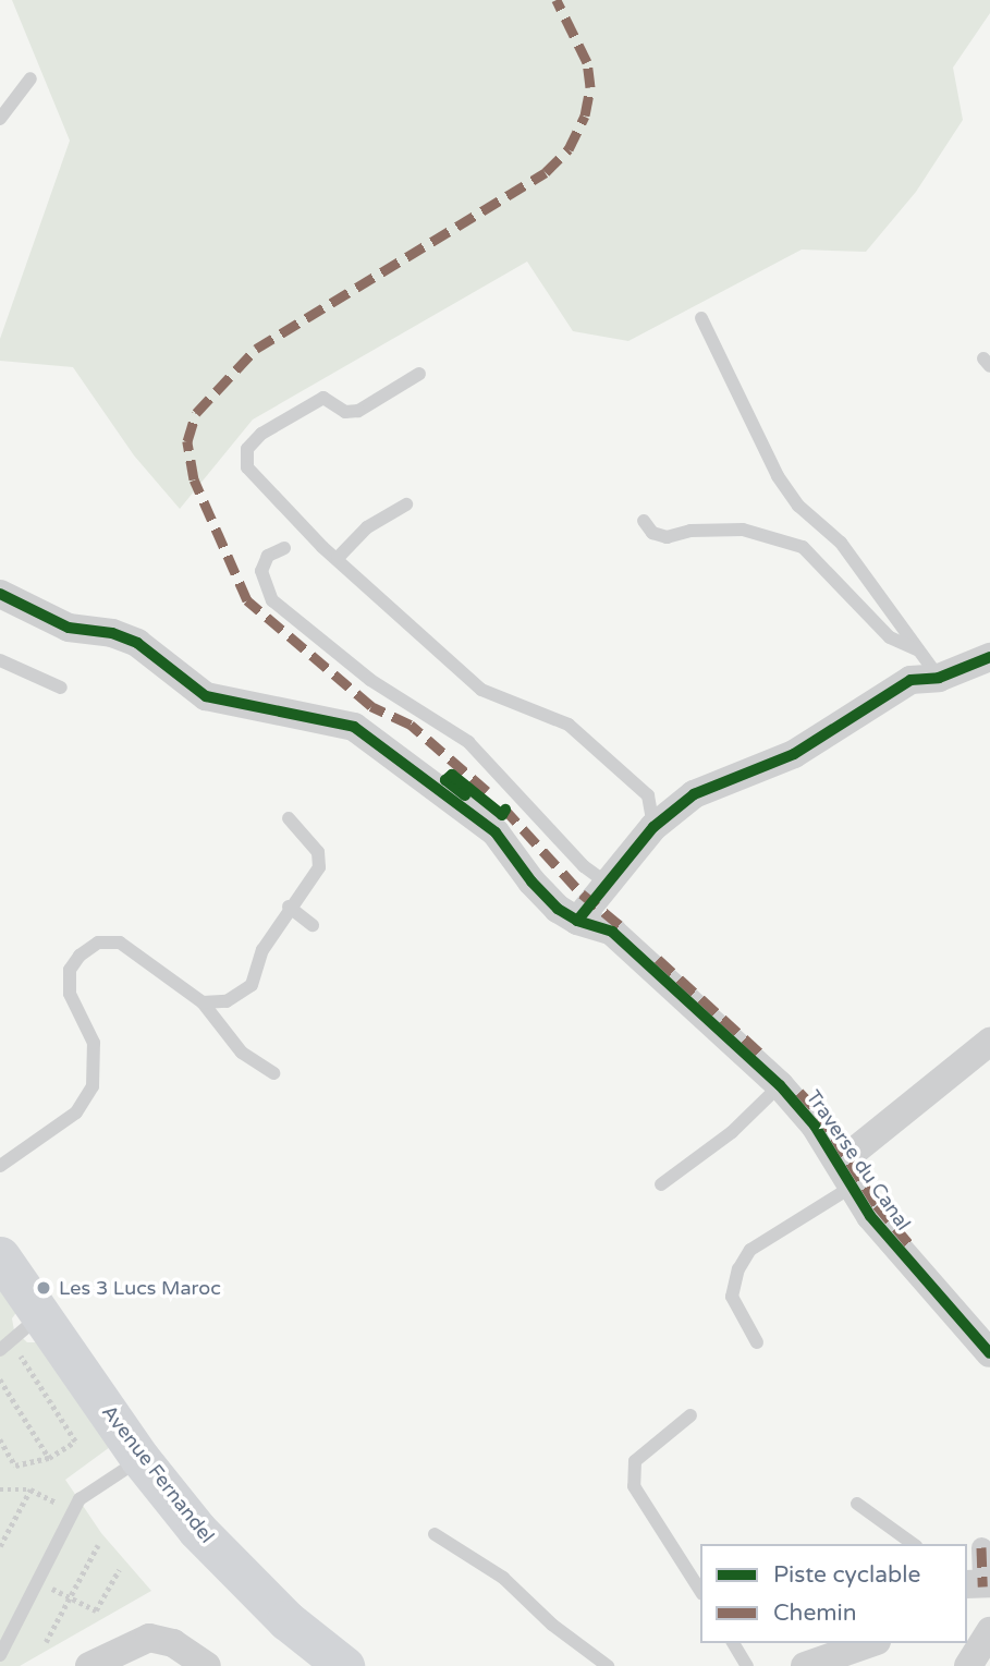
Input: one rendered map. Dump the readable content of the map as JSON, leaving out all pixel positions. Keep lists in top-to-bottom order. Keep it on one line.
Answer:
{"streets":{"main road":["Avenue Fernandel"],"street":["Traverse du Canal"]},"places":["Les 3 Lucs Maroc"],"legend":["Piste cyclable","Chemin"]}
